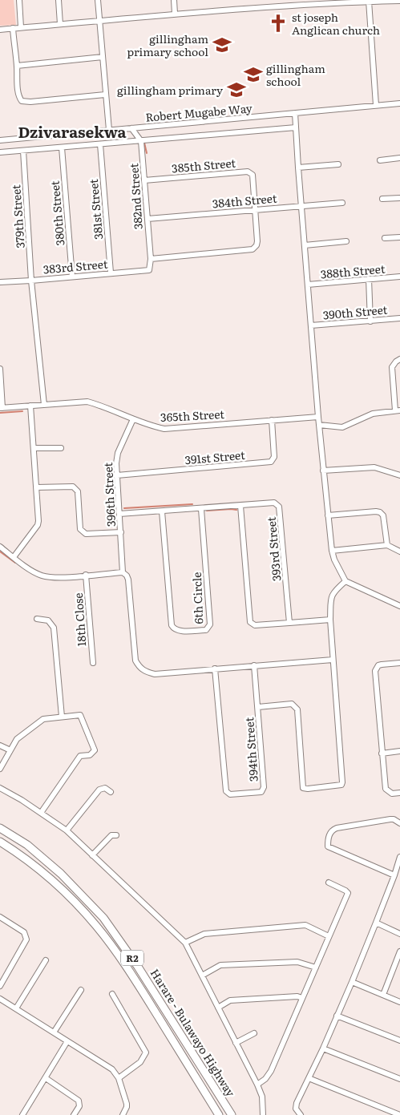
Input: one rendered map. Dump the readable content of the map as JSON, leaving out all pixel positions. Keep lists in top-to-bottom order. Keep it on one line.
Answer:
{"streets":{"highway":["R2","Harare - Bulawayo Highway"],"street":["Robert Mugabe Way","385th Street","382nd Street","384th Street","381st Street","380th Street","379th Street","383rd Street","388th Street","390th Street","365th Street","391st Street","396th Street","393rd Street","6th Circle","18th Close","394th Street"]},"crossings":[["385th Street","382nd Street"],["385th Street","384th Street"],["382nd Street","384th Street"],["382nd Street","383rd Street"],["381st Street","383rd Street"],["380th Street","383rd Street"],["379th Street","383rd Street"],["379th Street","365th Street"],["365th Street","391st Street"],["365th Street","396th Street"],["391st Street","396th Street"],["396th Street","393rd Street"],["396th Street","394th Street"],["393rd Street","6th Circle"]],"districts":["Dzivarasekwa"],"places":{"church":["st joseph Anglican church"],"school or university":["gillingham primary school","gillingham school","gillingham primary"]}}
